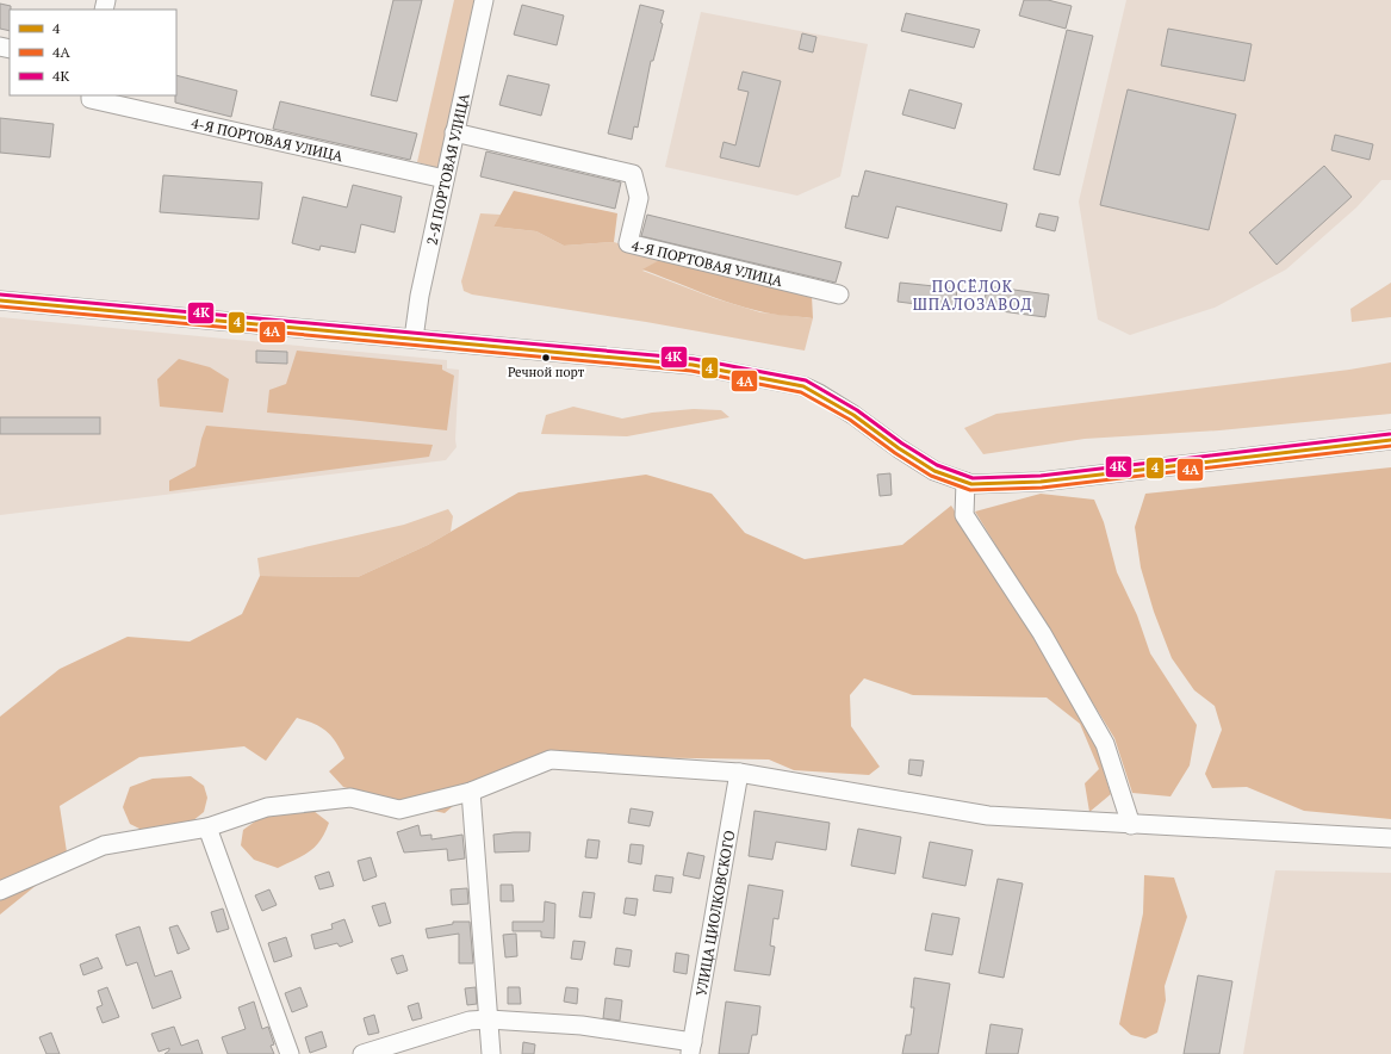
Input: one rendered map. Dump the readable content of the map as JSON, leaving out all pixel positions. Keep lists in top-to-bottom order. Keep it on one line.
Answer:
{"streets":{"street":["4-Я ПОРТОВАЯ УЛИЦА","2-Я ПОРТОВАЯ УЛИЦА","УЛИЦА ЦИОЛКОВСКОГО"]},"crossings":[["4-Я ПОРТОВАЯ УЛИЦА","2-Я ПОРТОВАЯ УЛИЦА"]],"districts":["ПОСЁЛОК ШПАЛОЗАВОД"],"places":["Речной порт"],"lines":["transit line 4К","transit line 4","transit line 4А"],"legend":["4","4А","4К"]}
